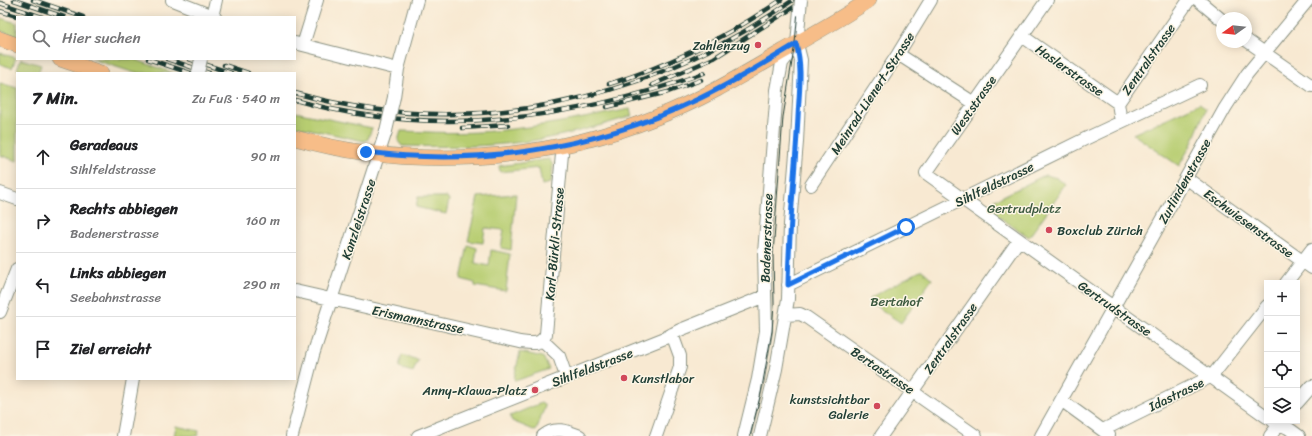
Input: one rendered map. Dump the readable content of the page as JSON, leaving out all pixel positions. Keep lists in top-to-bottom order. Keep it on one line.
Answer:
{"streets":{"street":["Zentralstrasse","Haslerstrasse","Meinrad-Lienert-Strasse","Weststrasse","Zurlindenstrasse","Sihlfeldstrasse","Kanzleistrasse","Eschwiesenstrasse","Badenerstrasse","Karl-Bürkli-Strasse","Gertrudstrasse","Erismannstrasse","Bertastrasse","Idastrasse"]},"crossings":[["Zentralstrasse","Haslerstrasse"],["Zentralstrasse","Sihlfeldstrasse"],["Zentralstrasse","Gertrudstrasse"],["Zentralstrasse","Bertastrasse"],["Haslerstrasse","Weststrasse"],["Weststrasse","Sihlfeldstrasse"],["Weststrasse","Gertrudstrasse"],["Zurlindenstrasse","Eschwiesenstrasse"],["Zurlindenstrasse","Gertrudstrasse"],["Sihlfeldstrasse","Badenerstrasse"],["Sihlfeldstrasse","Gertrudstrasse"],["Kanzleistrasse","Erismannstrasse"],["Badenerstrasse","Bertastrasse"],["Karl-Bürkli-Strasse","Erismannstrasse"],["Gertrudstrasse","Idastrasse"]],"parks":["Gertrudplatz","Bertahof"],"places":["Zahlenzug","Boxclub Zürich","Kunstlabor","Anny-Klawa-Platz","kunstsichtbar Galerie"],"north":"left","page":{"search":"Hier suchen","heading":["7 Min.","Zu Fuß · 540 m"],"list":[["Geradeaus","Sihlfeldstrasse","90 m"],["Rechts abbiegen","Badenerstrasse","160 m"],["Links abbiegen","Seebahnstrasse","290 m"],"Ziel erreicht"],"map_buttons":["+","−"]}}
